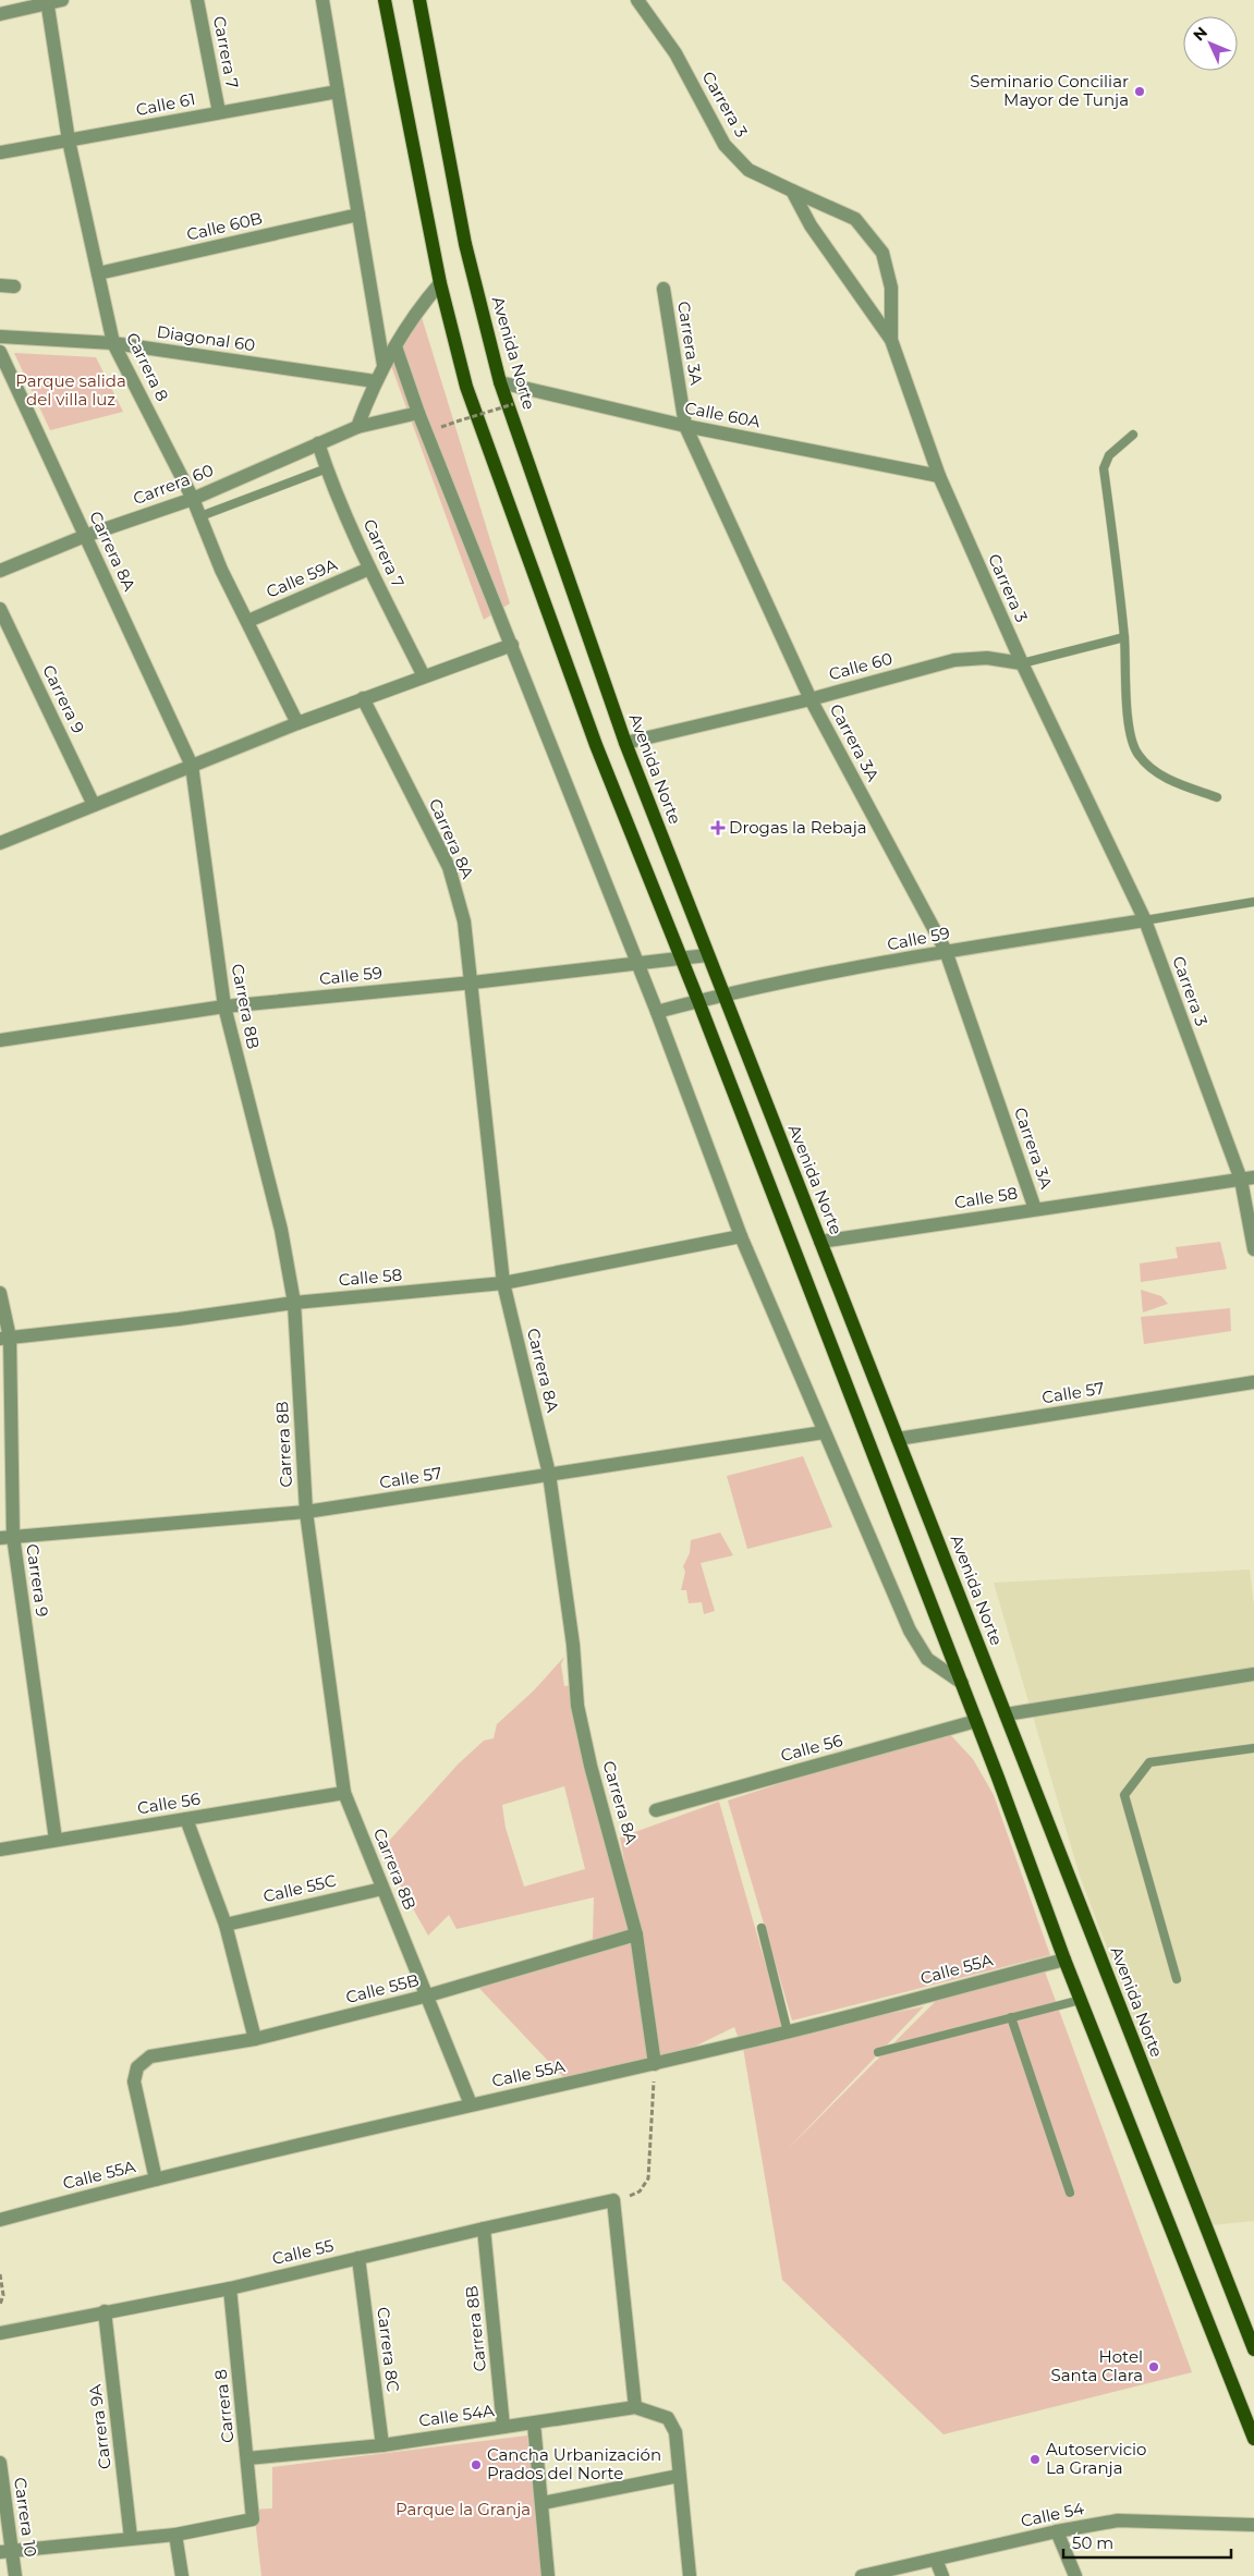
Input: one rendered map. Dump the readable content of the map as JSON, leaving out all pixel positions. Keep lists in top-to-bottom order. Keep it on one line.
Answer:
{"streets":{"main road":["Avenida Norte"],"street":["Carrera 7","Calle 61","Carrera 3","Calle 60B","Diagonal 60","Carrera 3A","Carrera 8","Calle 60A","Carrera 60","Carrera 8A","Calle 59A","Calle 60","Carrera 9","Calle 59","Carrera 8B","Calle 58","Calle 57","Calle 56","Calle 55C","Calle 55A","Calle 55B","Calle 55","Carrera 8C","Calle 54A","Carrera 9A","Calle 54","Carrera 10"]},"crossings":[["Carrera 7","Calle 61"],["Carrera 7","Carrera 60"],["Carrera 7","Calle 59A"],["Calle 61","Carrera 8"],["Carrera 3","Calle 60A"],["Carrera 3","Calle 60"],["Carrera 3","Calle 59"],["Carrera 3","Calle 58"],["Calle 60B","Carrera 8"],["Diagonal 60","Carrera 8"],["Carrera 3A","Calle 60A"],["Carrera 3A","Calle 60"],["Carrera 3A","Calle 59"],["Carrera 3A","Calle 58"],["Avenida Norte","Calle 60A"],["Avenida Norte","Calle 60"],["Avenida Norte","Calle 59"],["Avenida Norte","Calle 58"],["Avenida Norte","Calle 57"],["Carrera 8","Carrera 60"],["Carrera 8","Calle 59A"],["Carrera 8","Calle 55"],["Carrera 8","Calle 54A"],["Carrera 60","Carrera 8A"],["Carrera 8A","Calle 59"],["Carrera 8A","Carrera 8B"],["Carrera 8A","Calle 58"],["Carrera 8A","Calle 57"],["Carrera 8A","Calle 55A"],["Carrera 8A","Calle 55B"],["Carrera 9","Calle 58"],["Carrera 9","Calle 57"],["Carrera 9","Calle 56"],["Calle 59","Carrera 8B"],["Carrera 8B","Calle 58"],["Carrera 8B","Calle 57"],["Carrera 8B","Calle 56"],["Carrera 8B","Calle 55C"],["Carrera 8B","Calle 55A"],["Carrera 8B","Calle 55B"],["Carrera 8B","Calle 55"],["Carrera 8B","Calle 54A"],["Calle 55A","Calle 55B"],["Calle 55","Carrera 8C"],["Calle 55","Carrera 9A"],["Carrera 8C","Calle 54A"]],"parks":["Parque salida del villa luz","Parque la Granja"],"places":{"other":["Seminario Conciliar Mayor de Tunja","Hotel Santa Clara","Autoservicio La Granja","Cancha Urbanización Prados del Norte"],"health":["Drogas la Rebaja"]},"scale_bar":"50 m","north":"top left"}
